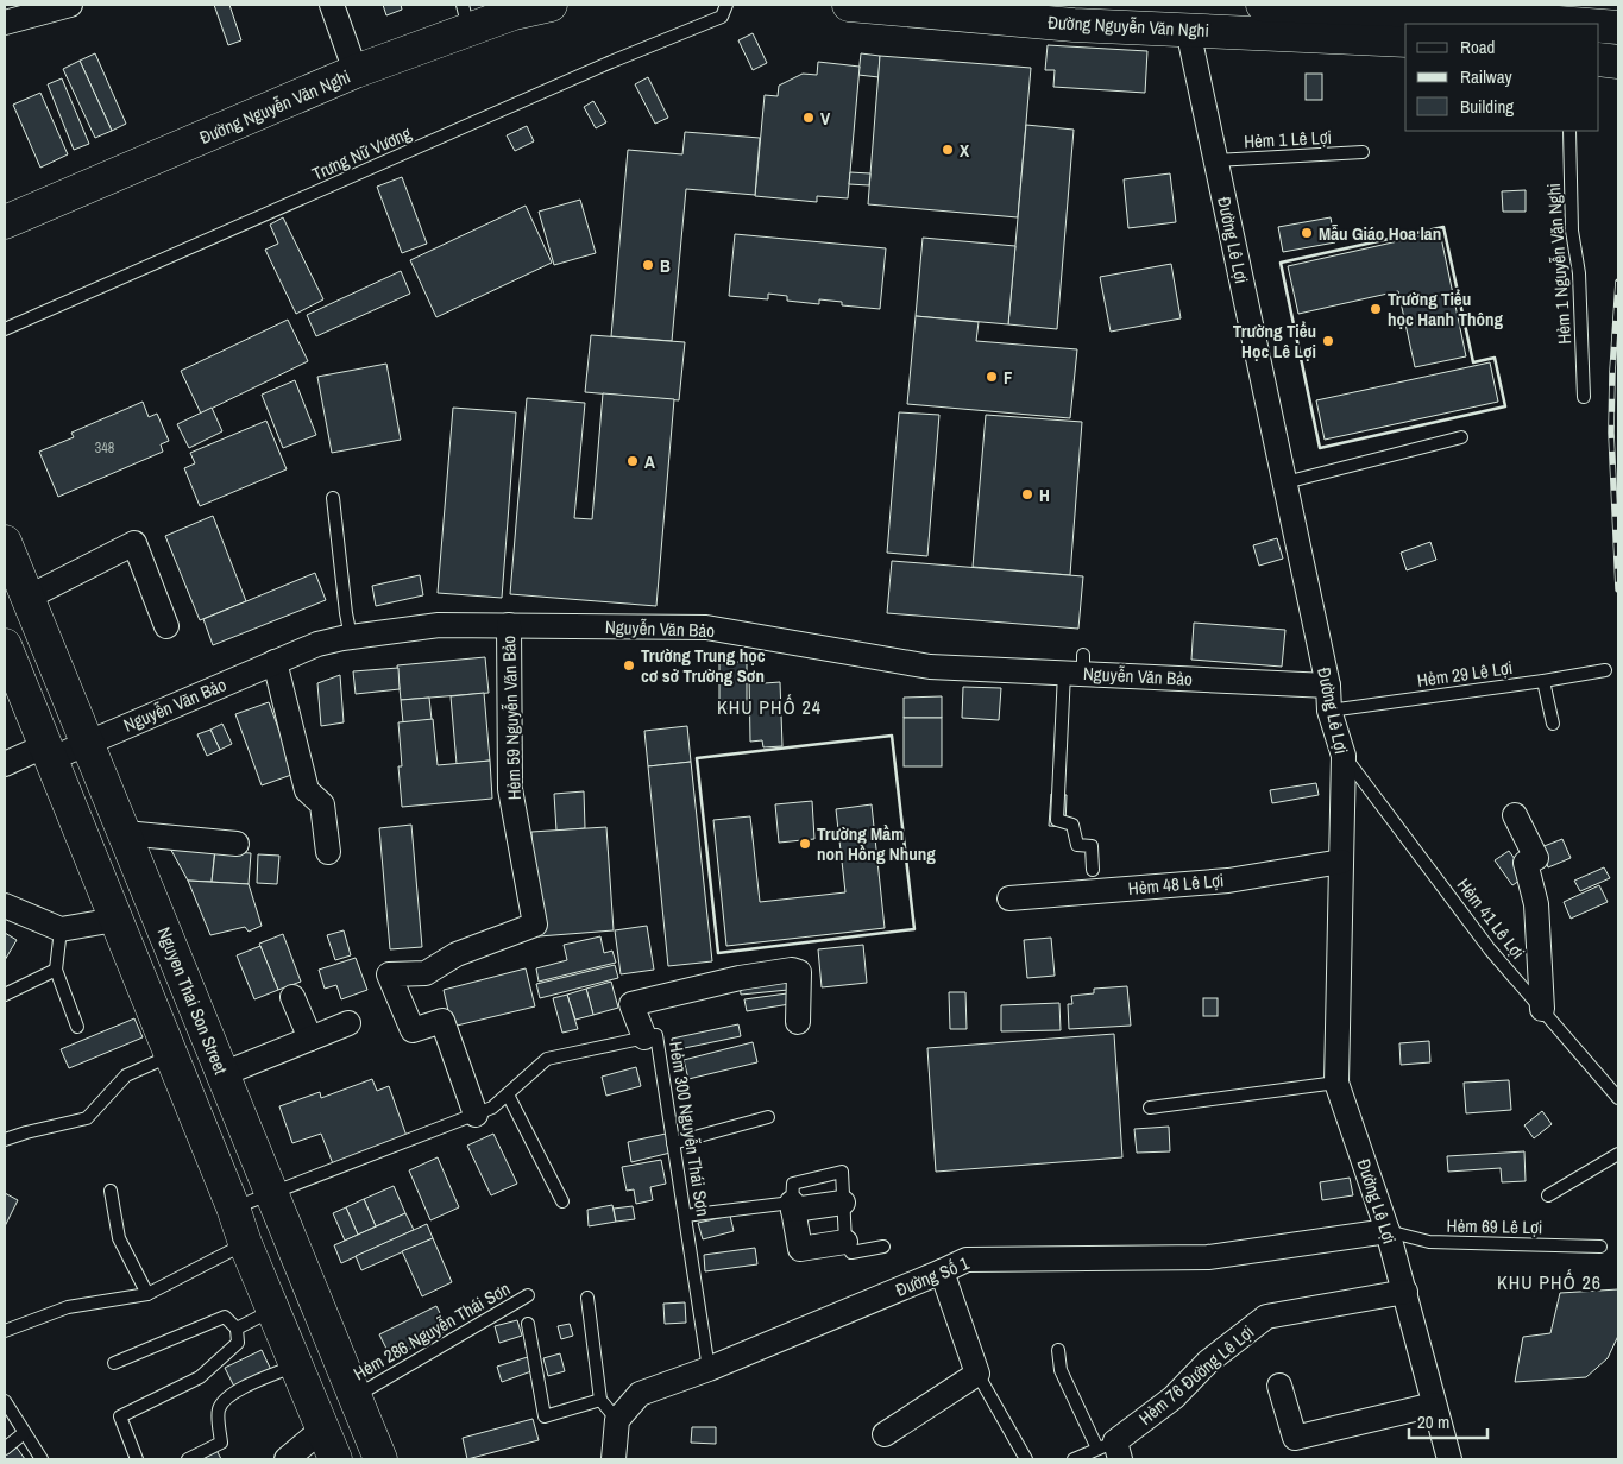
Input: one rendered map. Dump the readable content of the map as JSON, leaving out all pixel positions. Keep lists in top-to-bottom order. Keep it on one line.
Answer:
{"streets":{"main road":["Đường Nguyễn Văn Nghi","Nguyen Thai Son Street"],"street":["Đường Lê Lợi","Nguyễn Văn Bảo","Hẻm 59 Nguyễn Văn Bảo","Hẻm 48 Lê Lợi","Đường Số 1","Hẻm 76 Đường Lê Lợi"],"lane":["Hẻm 1 Lê Lợi","Trưng Nữ Vương","Hẻm 1 Nguyễn Văn Nghi","Hẻm 29 Lê Lợi","Hẻm 41 Lê Lợi","Hẻm 300 Nguyễn Thái Sơn","Hẻm 69 Lê Lợi","Hẻm 286 Nguyễn Thái Sơn"]},"crossings":[["Đường Nguyễn Văn Nghi","Đường Lê Lợi"],["Hẻm 1 Lê Lợi","Đường Lê Lợi"],["Đường Lê Lợi","Nguyễn Văn Bảo"],["Đường Lê Lợi","Hẻm 29 Lê Lợi"],["Đường Lê Lợi","Hẻm 48 Lê Lợi"],["Đường Lê Lợi","Hẻm 41 Lê Lợi"],["Đường Lê Lợi","Hẻm 69 Lê Lợi"],["Đường Lê Lợi","Đường Số 1"],["Đường Lê Lợi","Hẻm 76 Đường Lê Lợi"],["Nguyễn Văn Bảo","Hẻm 59 Nguyễn Văn Bảo"],["Nguyễn Văn Bảo","Nguyen Thai Son Street"],["Hẻm 59 Nguyễn Văn Bảo","Hẻm 300 Nguyễn Thái Sơn"],["Nguyen Thai Son Street","Hẻm 300 Nguyễn Thái Sơn"],["Nguyen Thai Son Street","Hẻm 286 Nguyễn Thái Sơn"],["Hẻm 300 Nguyễn Thái Sơn","Đường Số 1"],["Hẻm 69 Lê Lợi","Đường Số 1"]],"districts":["KHU PHỐ 24","KHU PHỐ 26"],"places":["V","X","Mẫu Giáo Hoa lan","B","Trường Tiểu học Hanh Thông","Trường Tiểu Học Lê Lợi","F","A","H","Trường Trung học cơ sở Trường Sơn","Trường Mầm non Hồng Nhung"],"house_numbers":["348"],"legend":["Road","Railway","Building"],"scale_bar":"20 m"}
